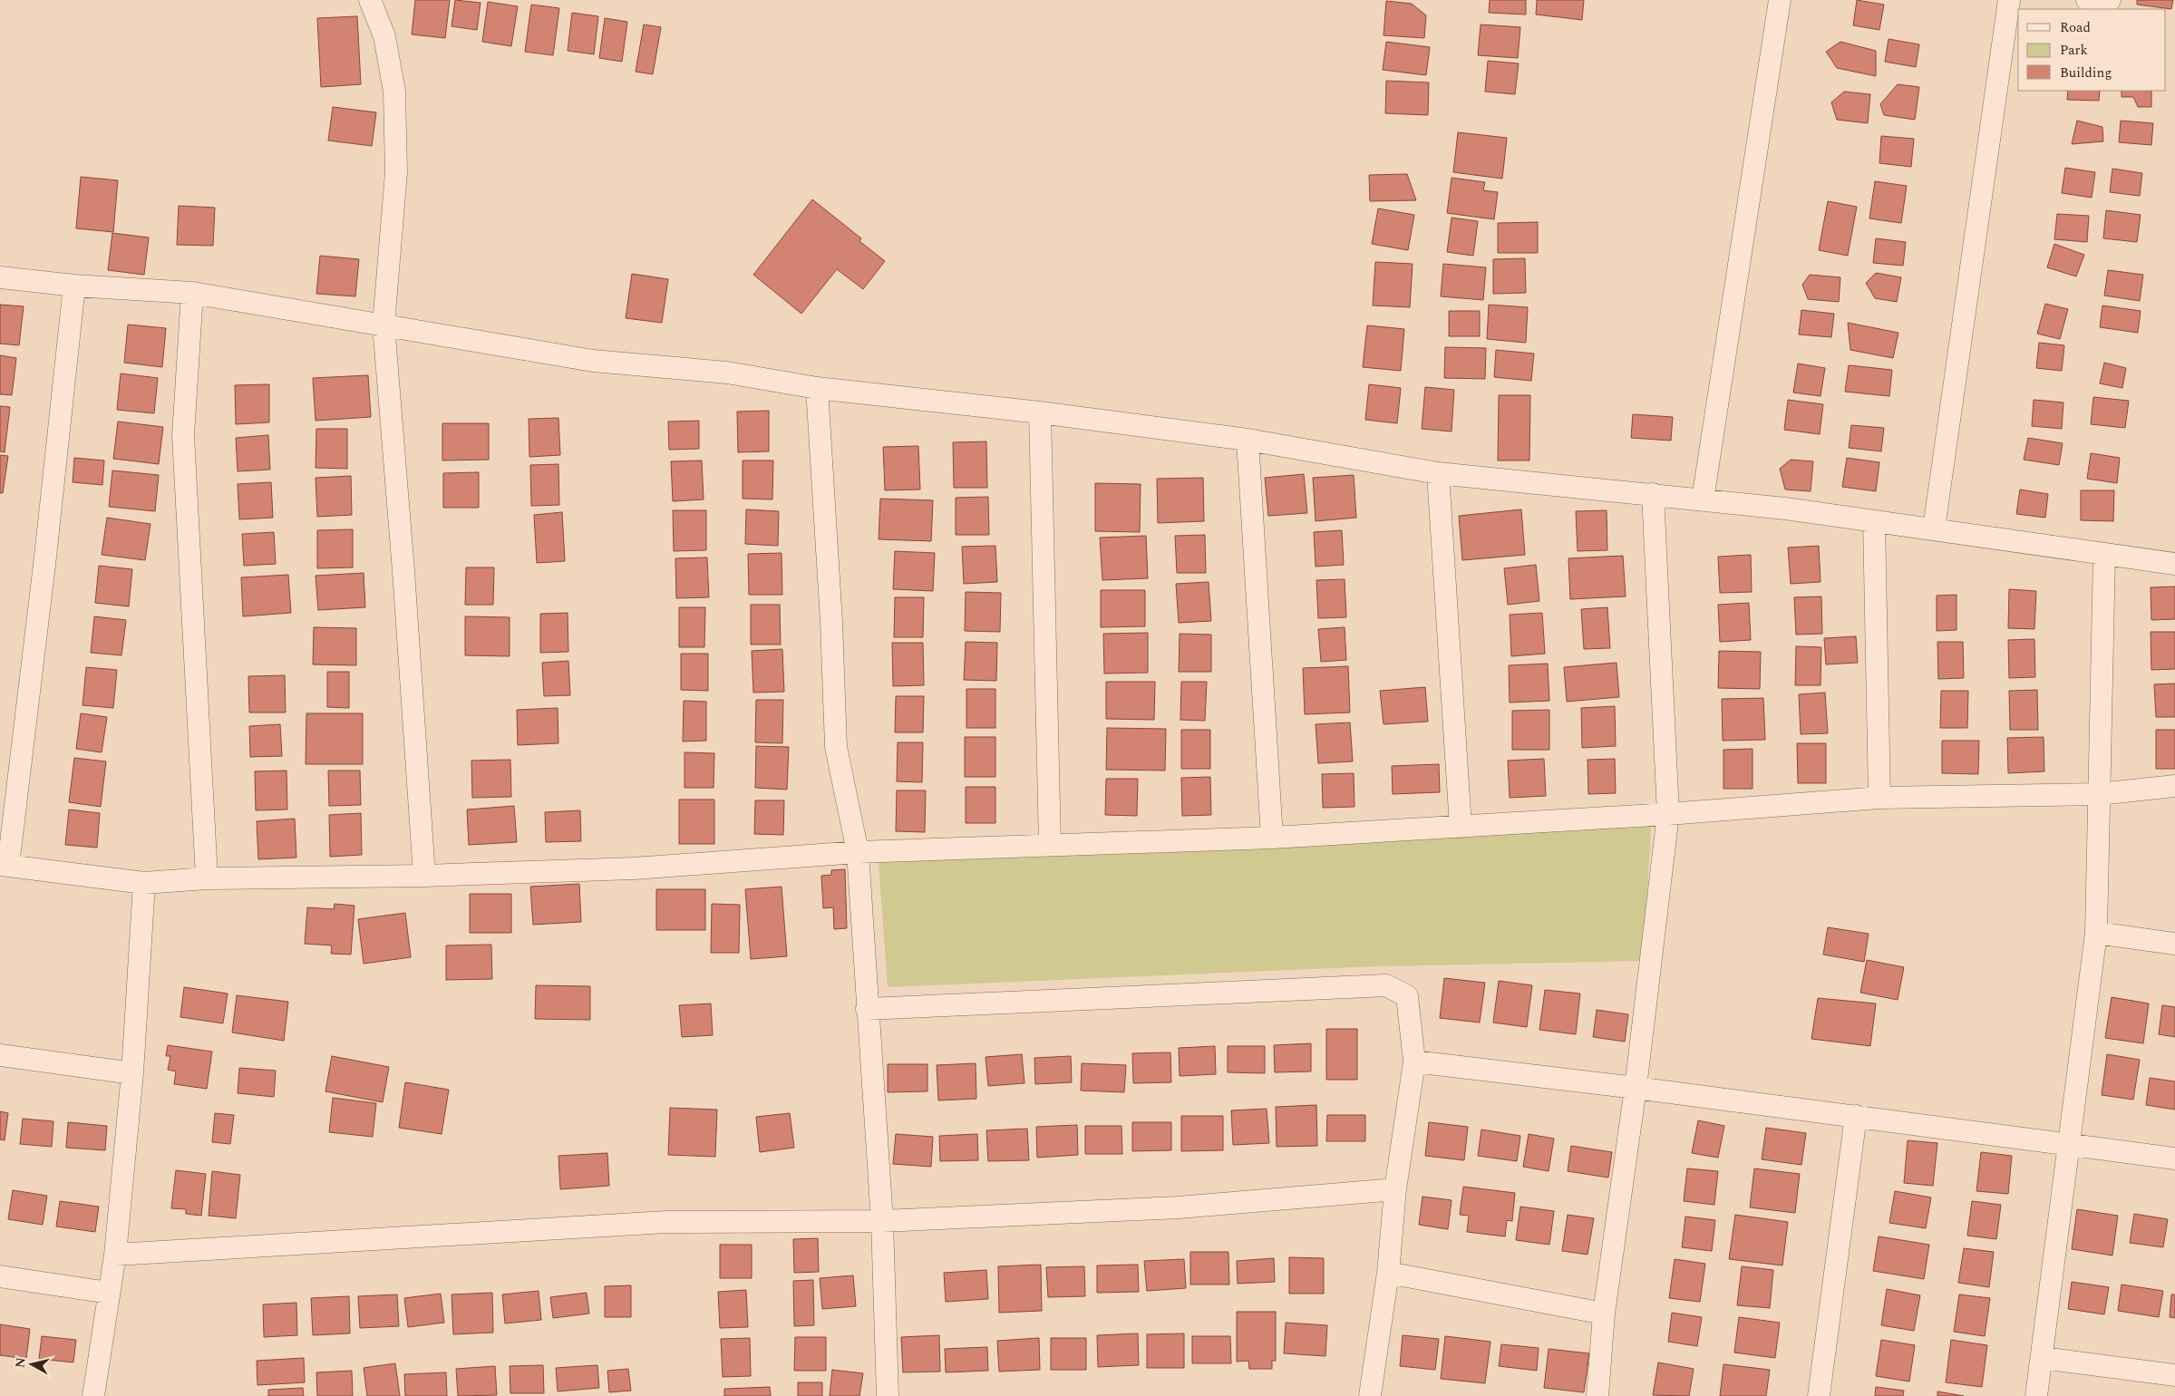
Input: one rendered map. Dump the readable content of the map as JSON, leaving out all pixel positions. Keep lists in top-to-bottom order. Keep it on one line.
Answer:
{"legend":["Road","Park","Building"],"north":"left"}
